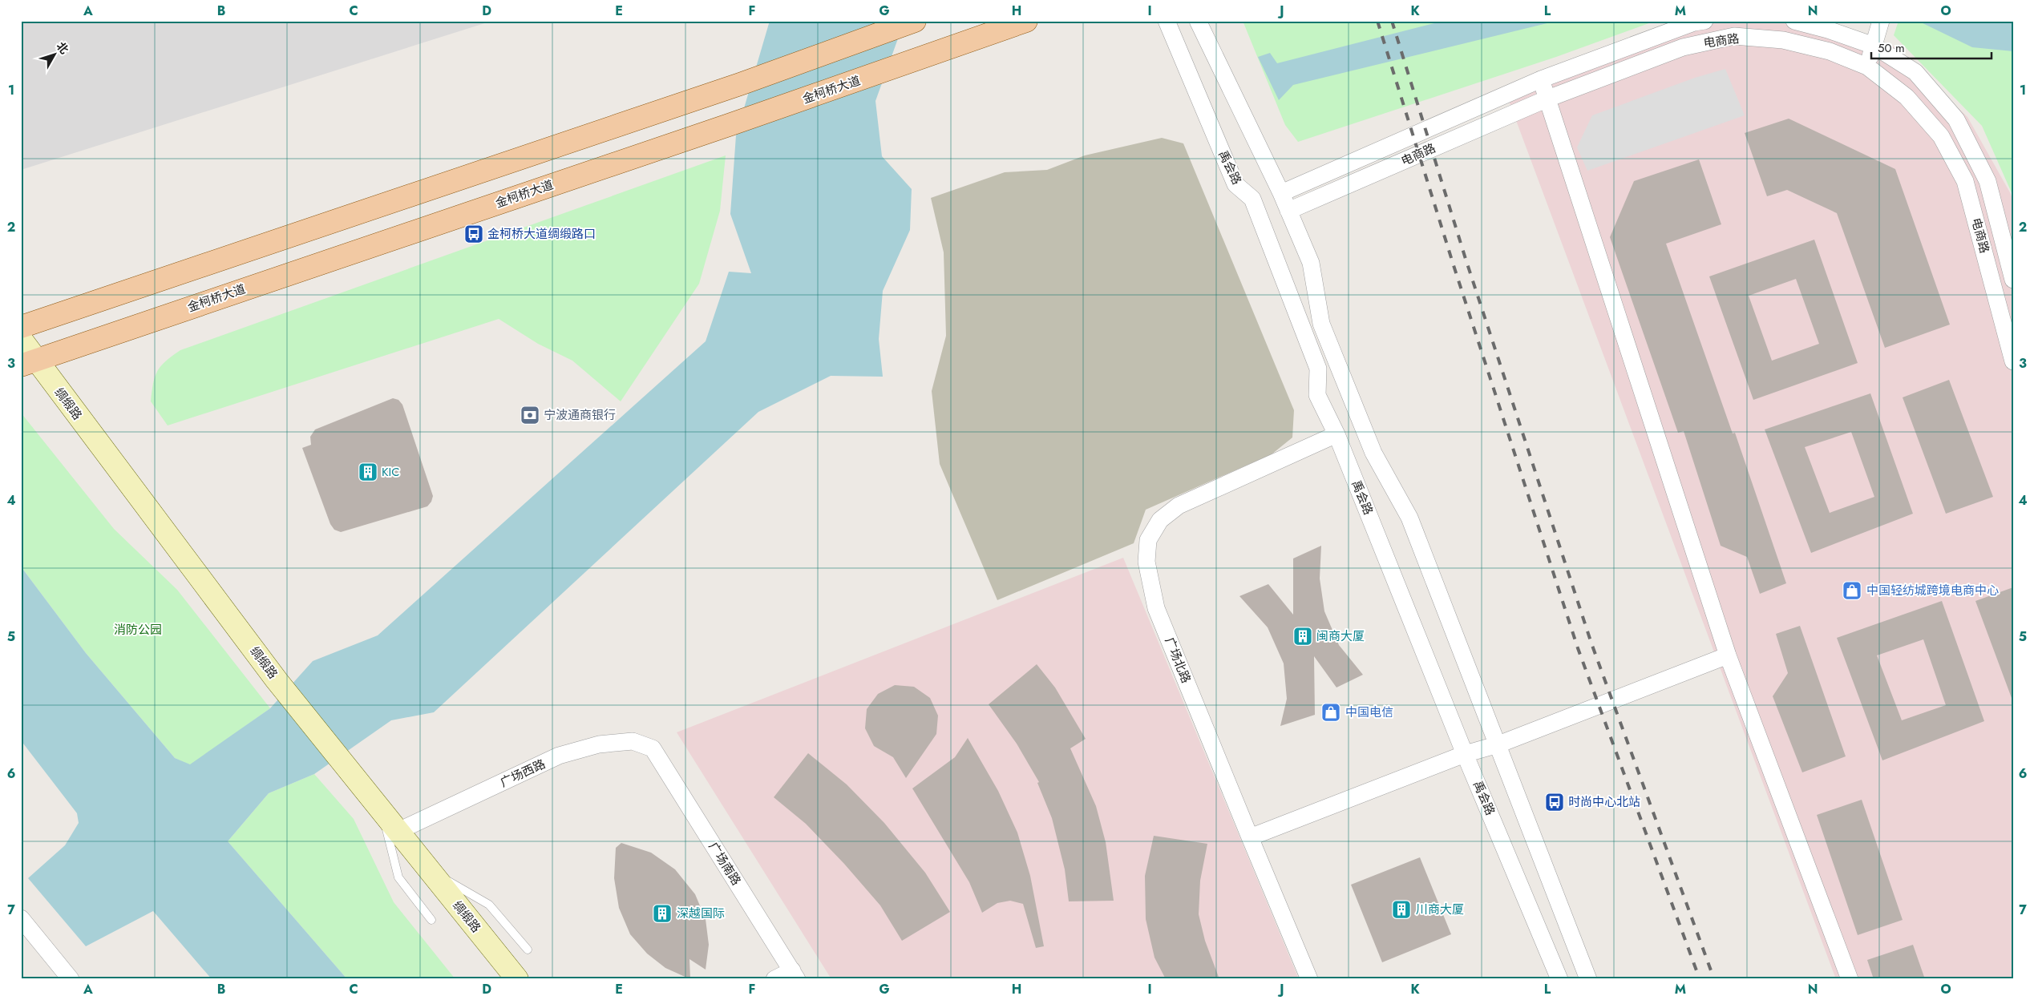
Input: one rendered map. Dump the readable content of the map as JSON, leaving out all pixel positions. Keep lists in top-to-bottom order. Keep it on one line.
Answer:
{"streets":{"main road":["金柯桥大道"],"street":["电商路","禹会路","绸缎路","广场北路","广场西路","广场南路"]},"crossings":[["金柯桥大道","绸缎路"],["禹会路","广场北路"],["绸缎路","广场西路"],["广场西路","广场南路"]],"parks":["消防公园"],"places":{"bus stop":["金柯桥大道绸缎路口","时尚中心北站"],"bank":["宁波通商银行"],"building":["KIC","闽商大厦","川商大厦","深越国际"],"shop":["中国轻纺城跨境电商中心","中国电信"]},"scale_bar":"50 m","north":"top right","grid":{"columns":["A","B","C","D","E","F","G","H","I","J","K","L","M","N","O"],"rows":["1","2","3","4","5","6","7"]}}
